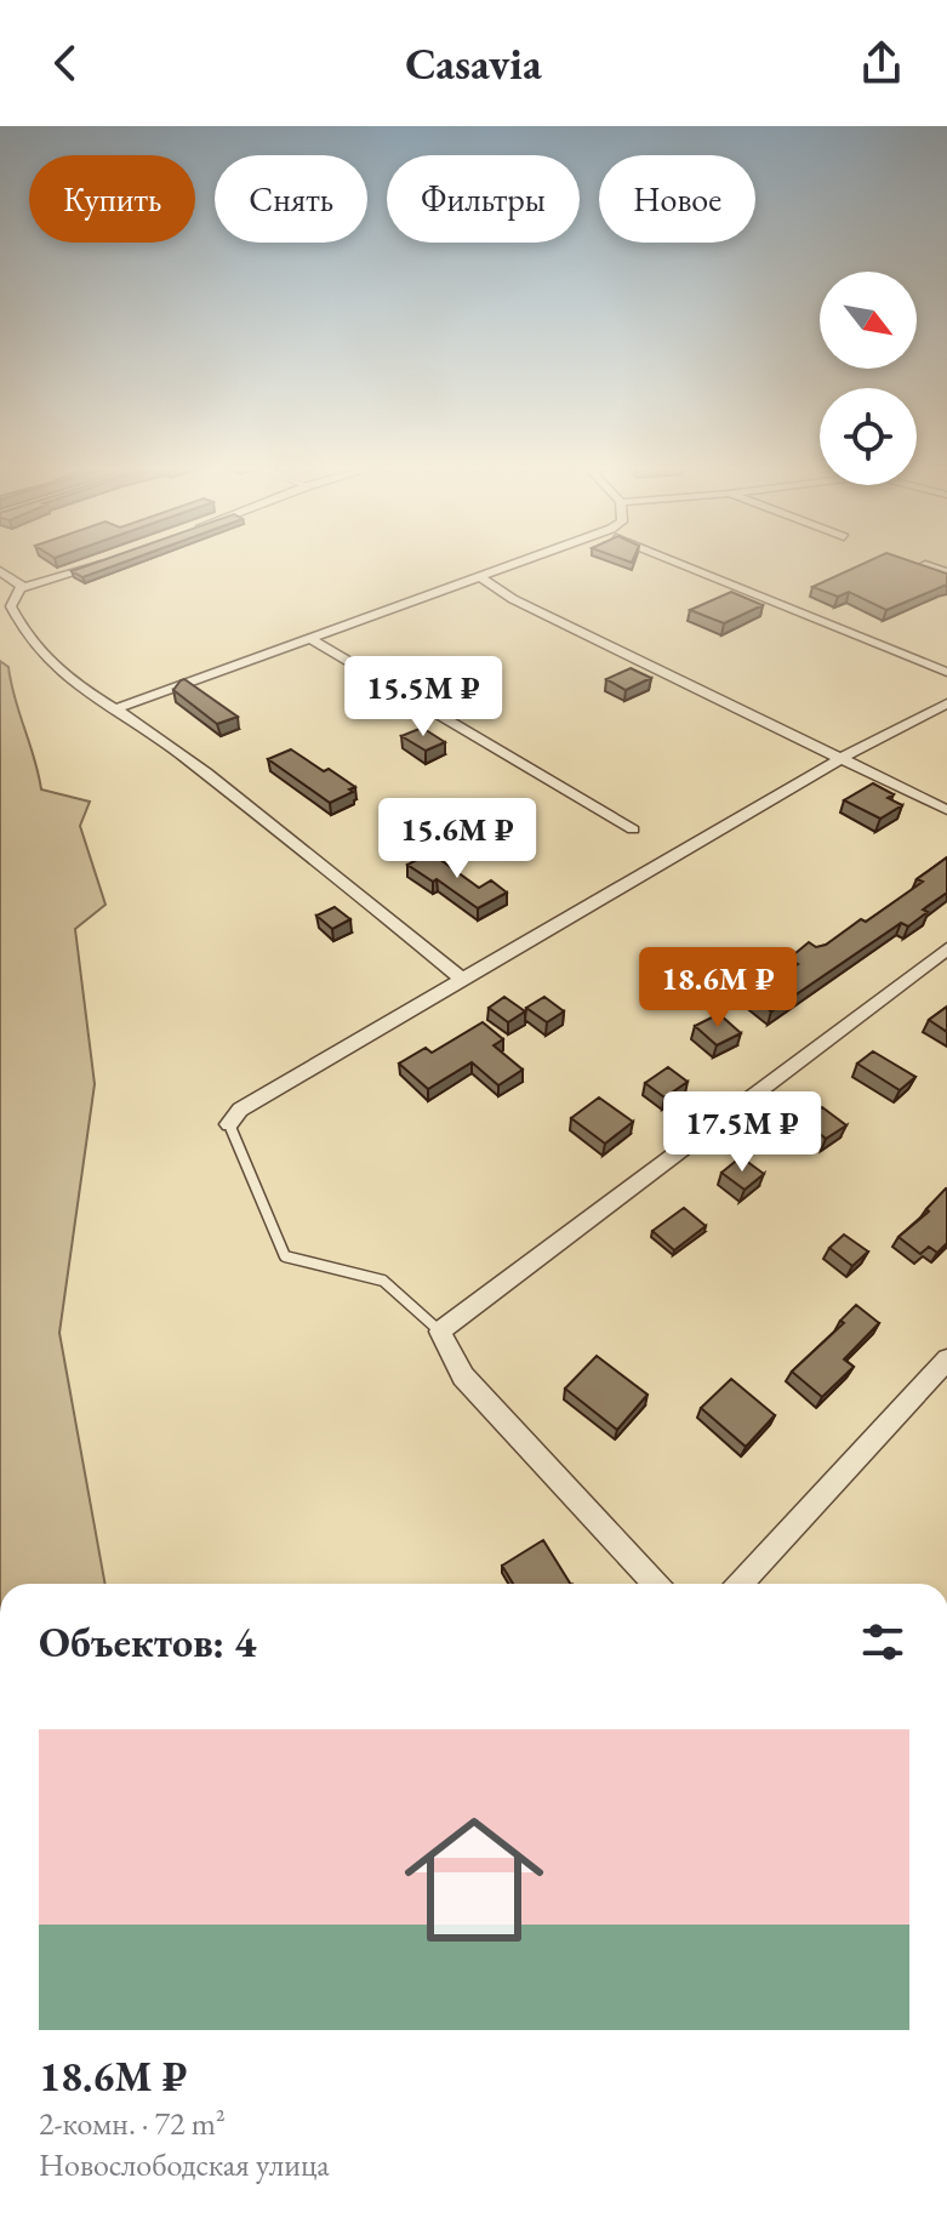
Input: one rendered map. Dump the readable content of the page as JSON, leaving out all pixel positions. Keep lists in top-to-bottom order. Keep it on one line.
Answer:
{"north":"bottom right","page":{"header":"Casavia","chip":["Купить","Снять","Фильтры","Новое"],"price":["15.5M ₽","15.6M ₽","18.6M ₽","17.5M ₽"],"heading":"Объектов: 4","list":[{"name":"18.6M ₽","note":"2-комн. · 72 m² · Новослободская улица"}]}}
